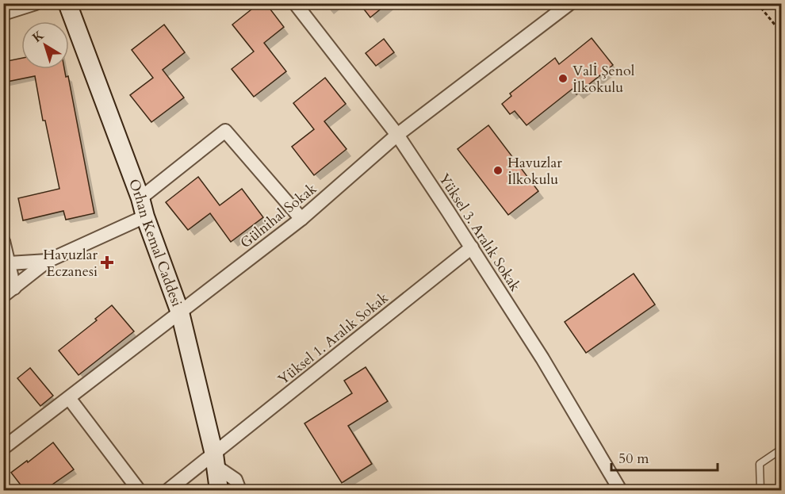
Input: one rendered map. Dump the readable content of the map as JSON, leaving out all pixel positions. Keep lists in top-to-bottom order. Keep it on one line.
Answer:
{"streets":{"street":["Gülnihal Sokak","Yüksel 3. Aralık Sokak","Orhan Kemal Caddesi","Yüksel 1. Aralık Sokak"]},"crossings":[["Gülnihal Sokak","Yüksel 3. Aralık Sokak"],["Gülnihal Sokak","Orhan Kemal Caddesi"],["Yüksel 3. Aralık Sokak","Yüksel 1. Aralık Sokak"],["Orhan Kemal Caddesi","Yüksel 1. Aralık Sokak"]],"places":{"other":["Valİ Şenol İlkokulu","Havuzlar İlkokulu"],"health":["Havuzlar Eczanesi"]},"scale_bar":"50 m","north":"top left"}
